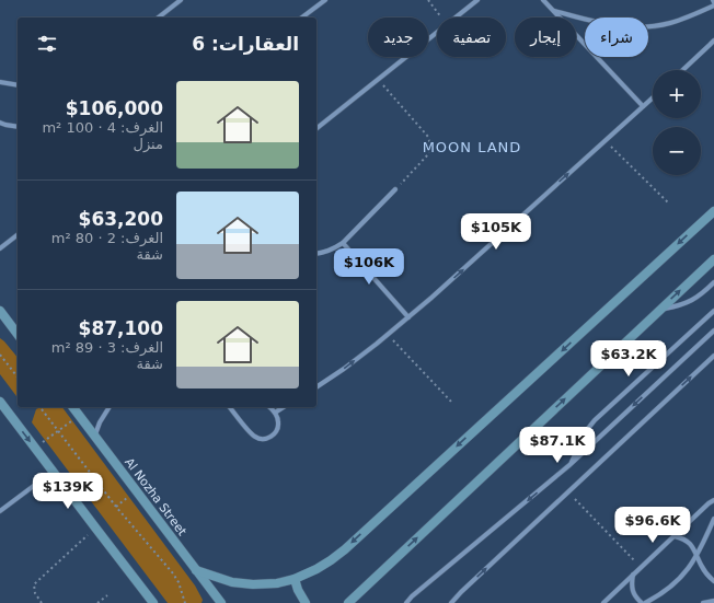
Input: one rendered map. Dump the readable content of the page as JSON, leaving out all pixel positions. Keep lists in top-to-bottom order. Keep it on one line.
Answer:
{"streets":{"street":["Al Nozha Street"]},"districts":["MOON LAND"],"page":{"chip":["شراء","إيجار","تصفية","جديد"],"heading":"العقارات: 6","map_buttons":["+","−"],"list":[{"name":"$106,000","note":"الغرف: 4 · 100 m² · منزل"},{"name":"$63,200","note":"الغرف: 2 · 80 m² · شقة"},{"name":"$87,100","note":"الغرف: 3 · 89 m² · شقة"}],"price":["$105K","$106K","$63.2K","$87.1K","$139K","$96.6K"]}}
